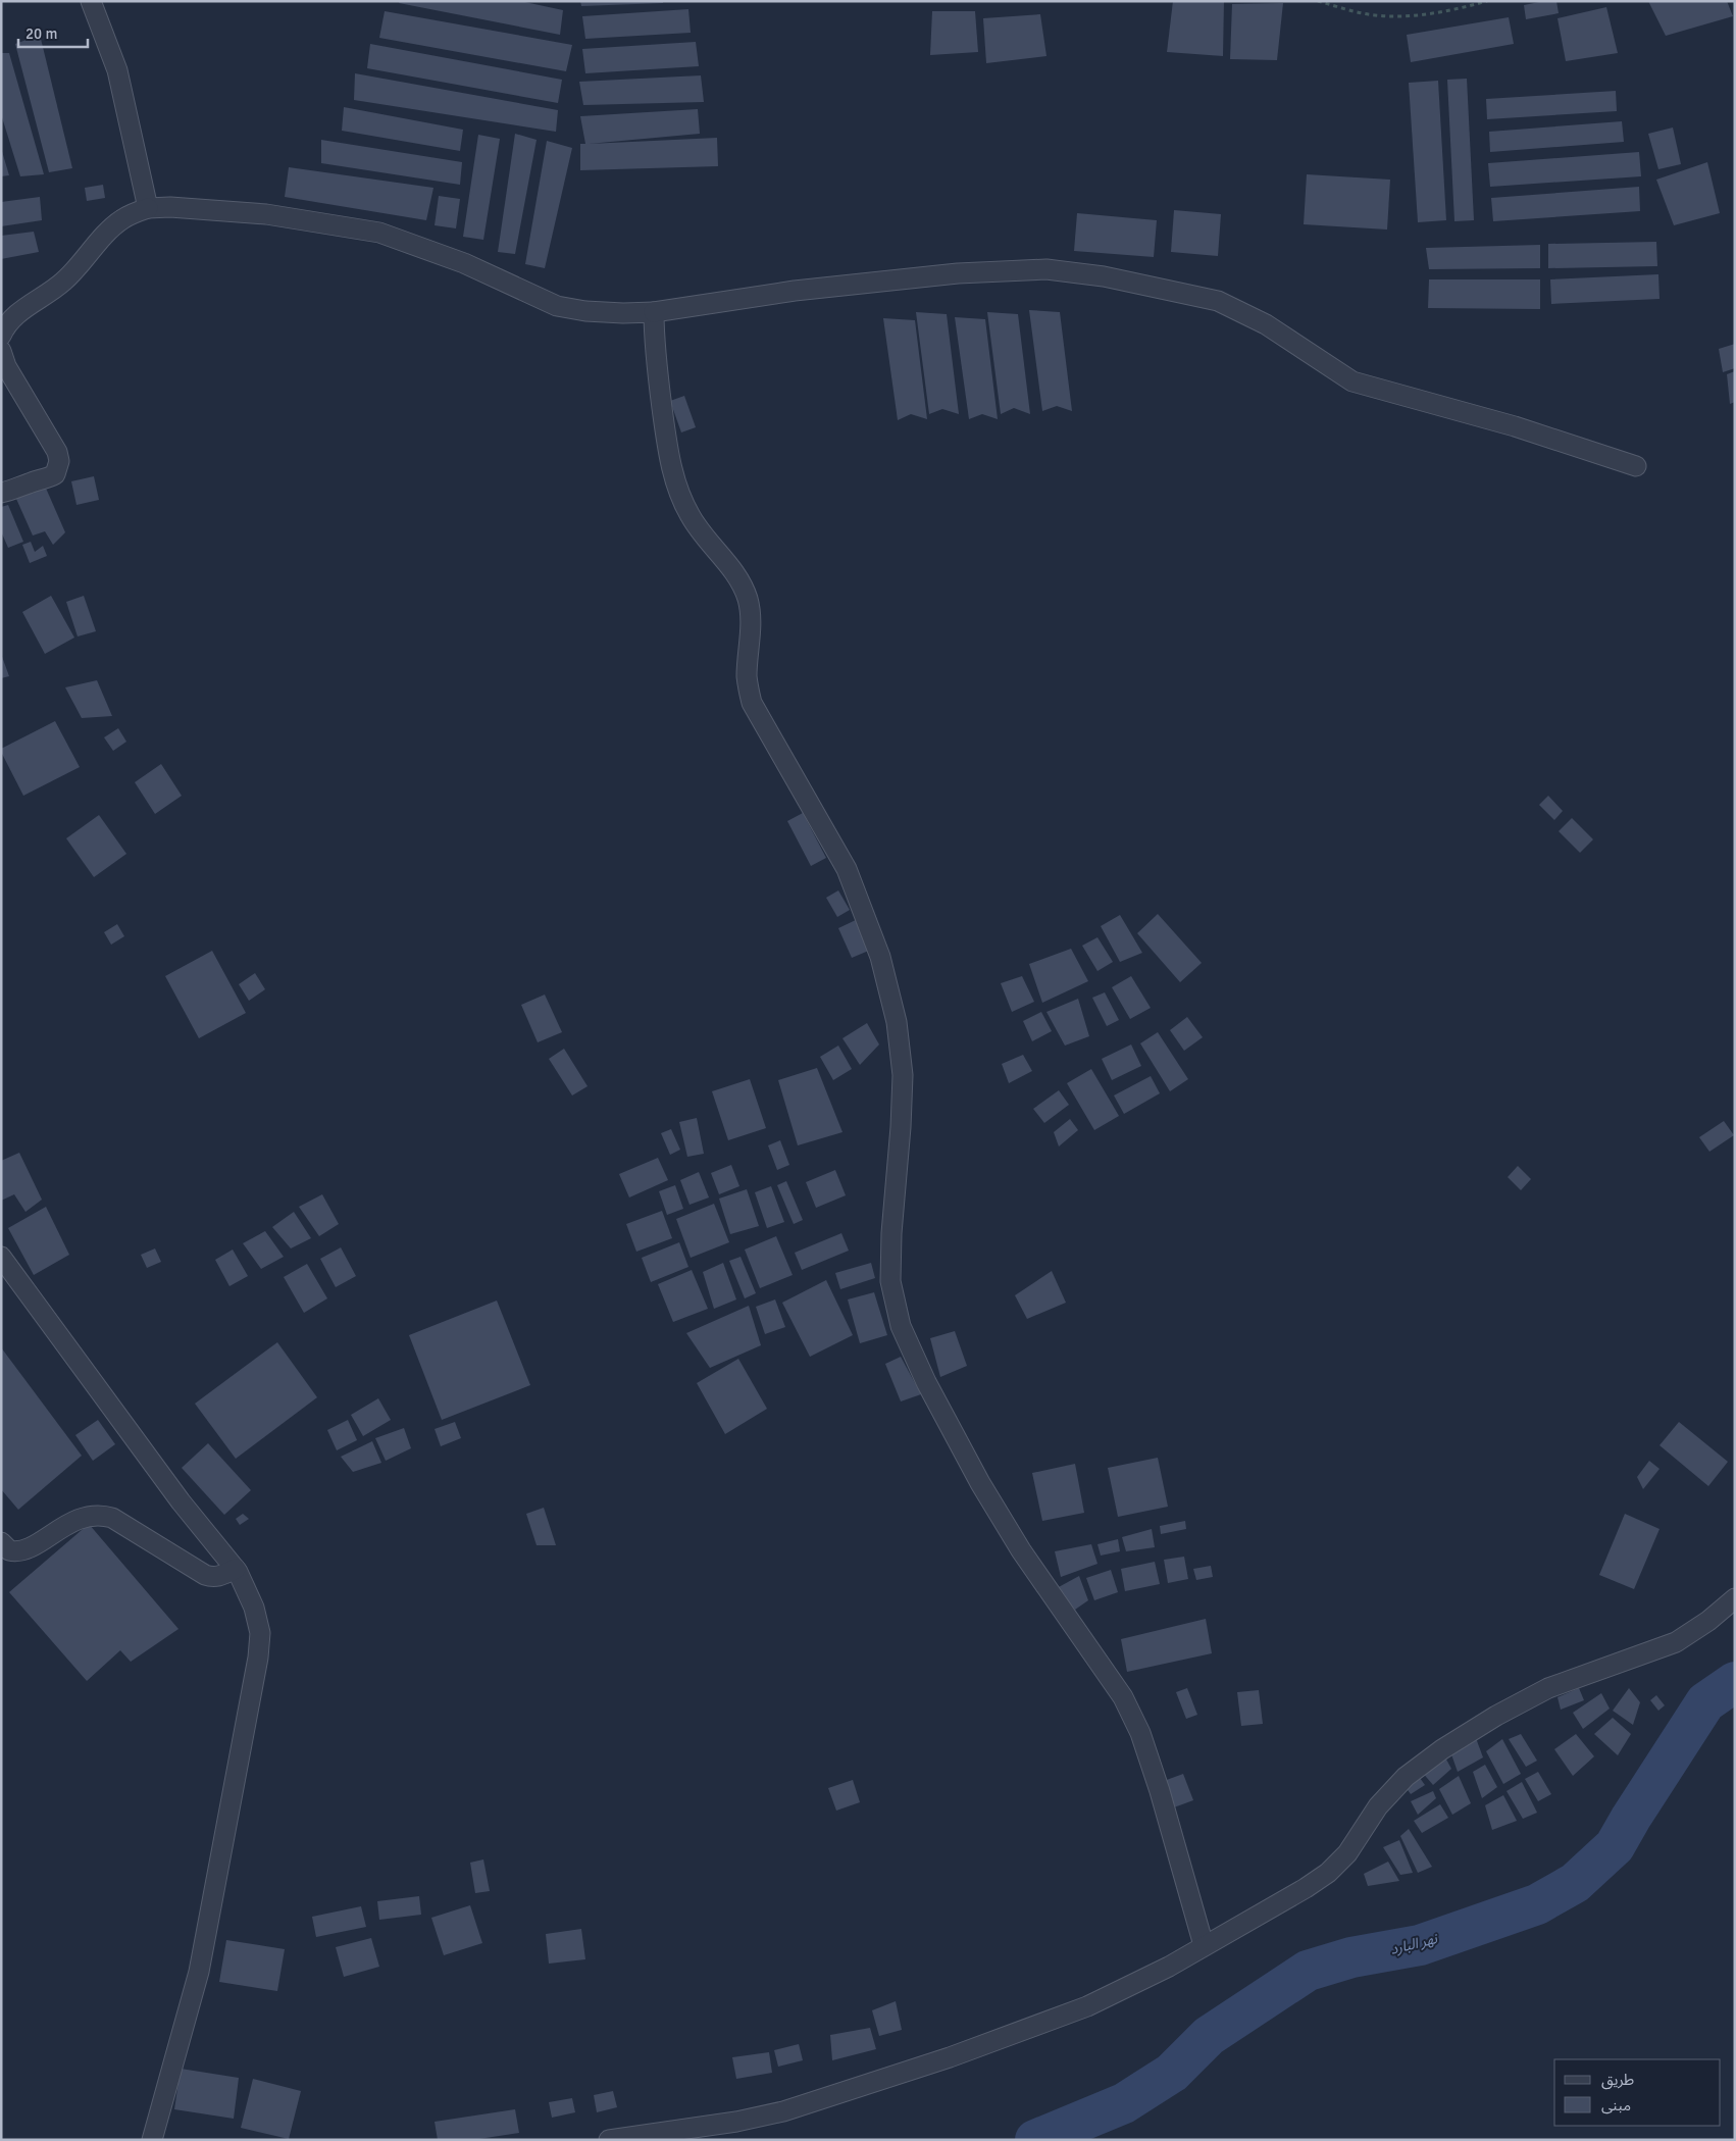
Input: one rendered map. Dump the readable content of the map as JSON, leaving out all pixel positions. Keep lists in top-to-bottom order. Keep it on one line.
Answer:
{"water":["نهر البارد"],"legend":["طريق","مبنى"],"scale_bar":"20 m"}
